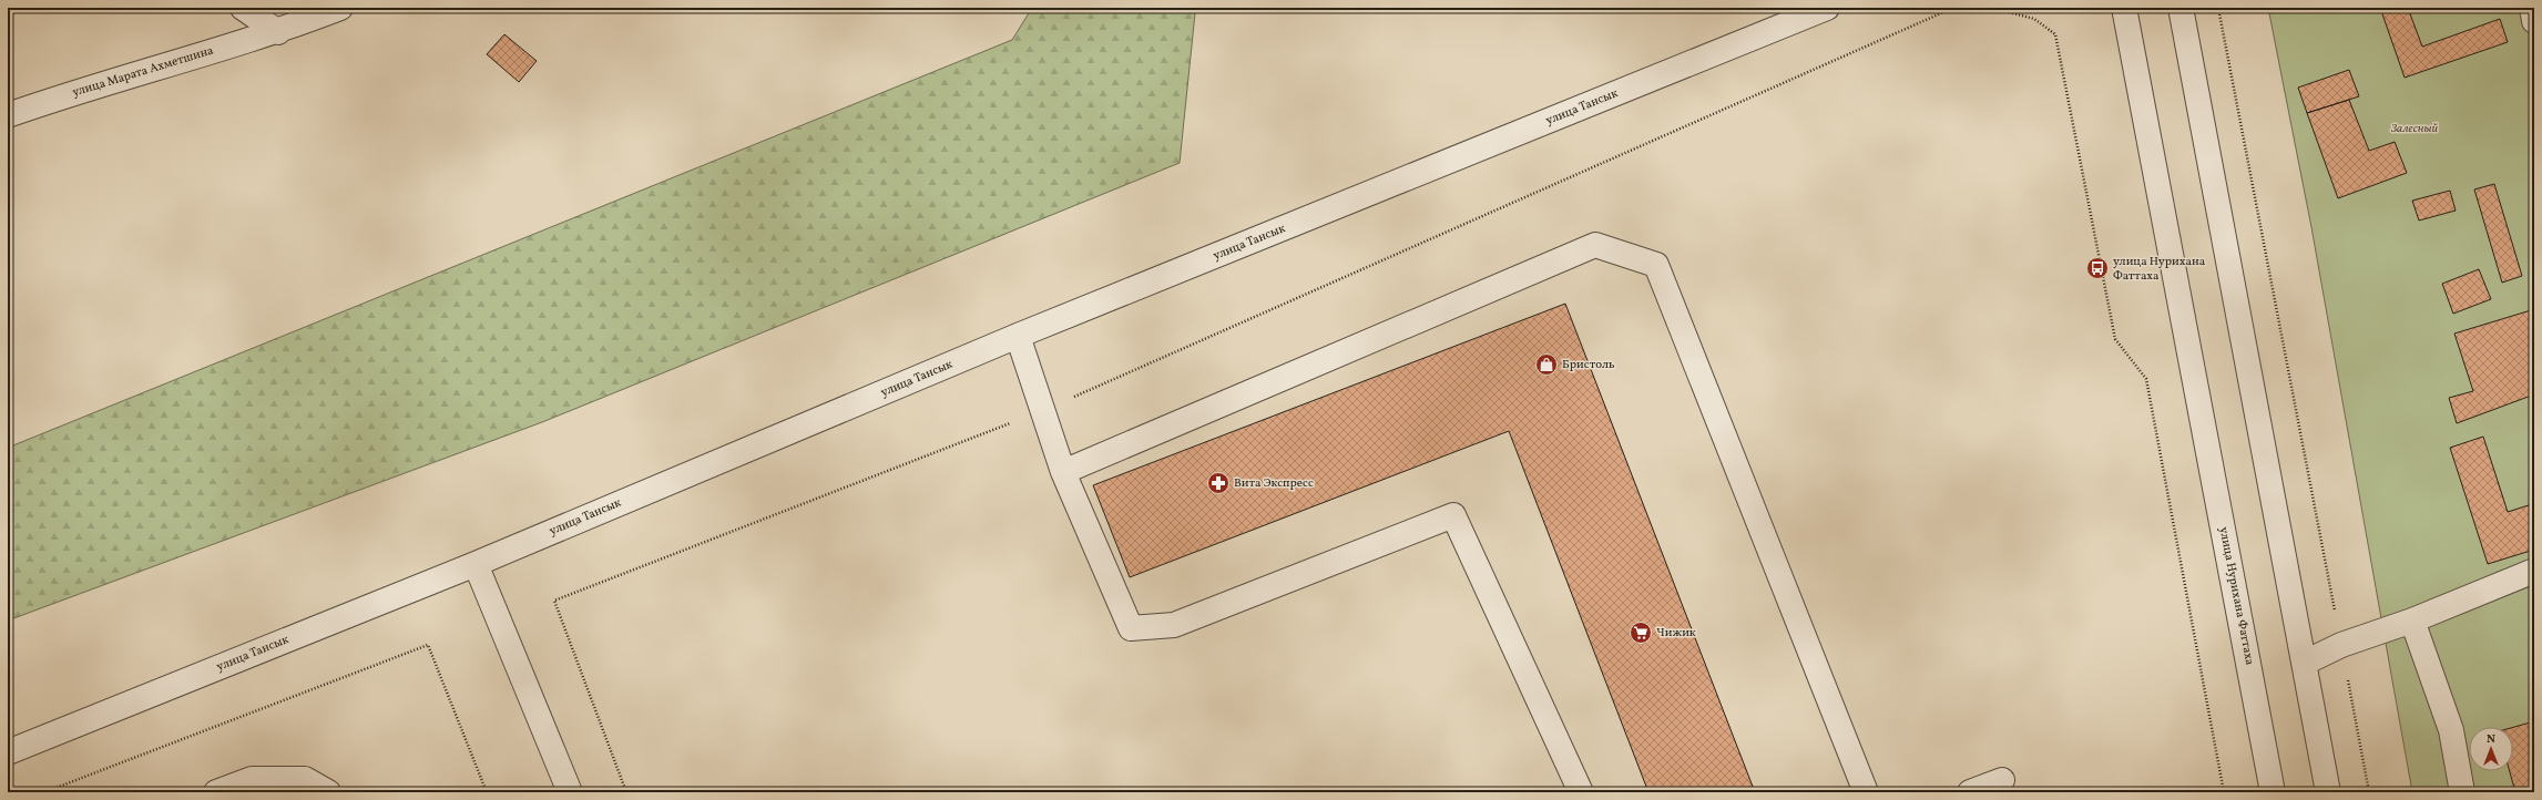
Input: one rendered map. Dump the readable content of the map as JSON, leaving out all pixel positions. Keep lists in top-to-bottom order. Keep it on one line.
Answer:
{"streets":{"street":["улица Марата Ахметшина","улица Тансык","улица Нурихана Фаттаха"]},"parks":["Залесный"],"places":{"bus stop":["улица Нурихана Фаттаха"],"shop":["Бристоль"],"pharmacy":["Вита Экспресс"],"supermarket":["Чижик"]},"north":"top"}
